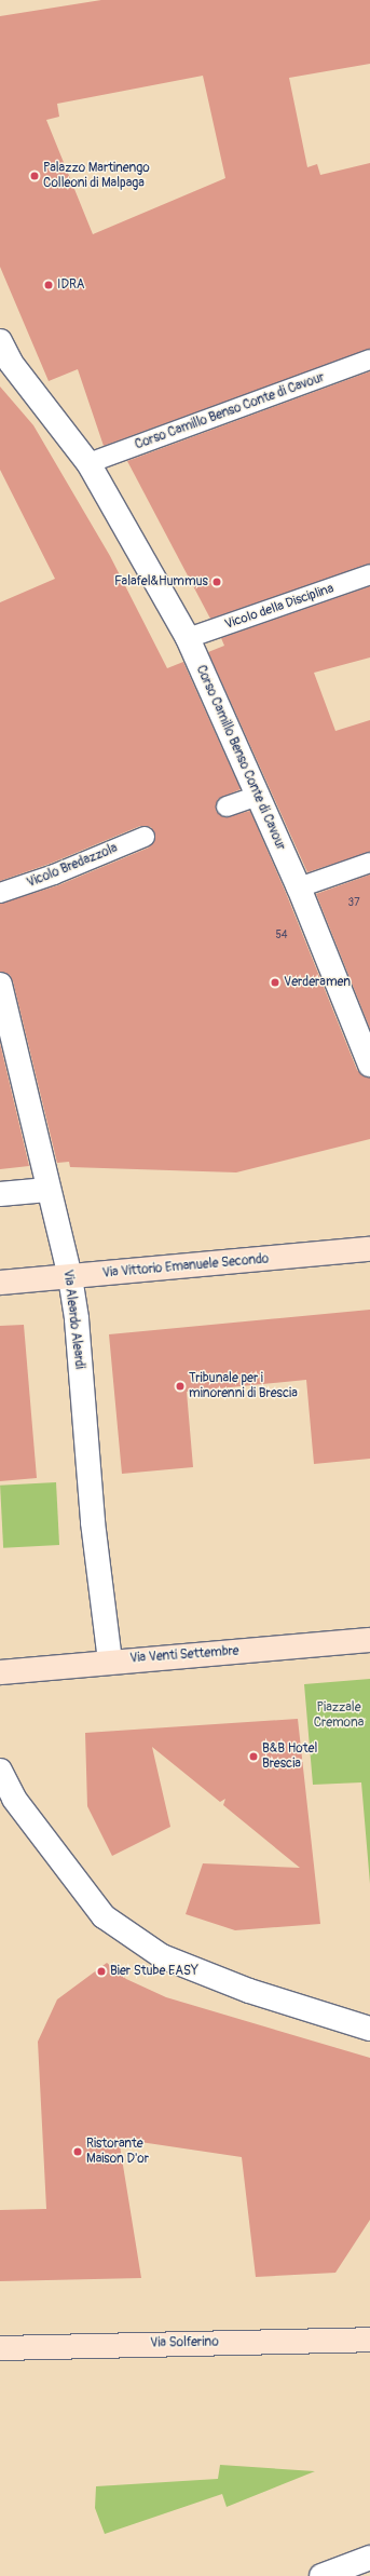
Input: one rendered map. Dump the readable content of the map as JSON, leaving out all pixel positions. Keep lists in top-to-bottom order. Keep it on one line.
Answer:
{"streets":{"main road":["Via Vittorio Emanuele Secondo","Via Venti Settembre","Via Solferino"],"street":["Corso Camillo Benso Conte di Cavour","Via Aleardo Aleardi"],"lane":["Vicolo della Disciplina","Vicolo Bredazzola"]},"crossings":[["Corso Camillo Benso Conte di Cavour","Vicolo della Disciplina"],["Via Vittorio Emanuele Secondo","Via Aleardo Aleardi"],["Via Aleardo Aleardi","Via Venti Settembre"]],"parks":["Piazzale Cremona"],"places":["Palazzo Martinengo Colleoni di Malpaga","IDRA","Falafel&Hummus","Verderamen","Tribunale per i minorenni di Brescia","B&B Hotel Brescia","Bier Stube EASY","Ristorante Maison D'or"],"house_numbers":["37","54"]}
